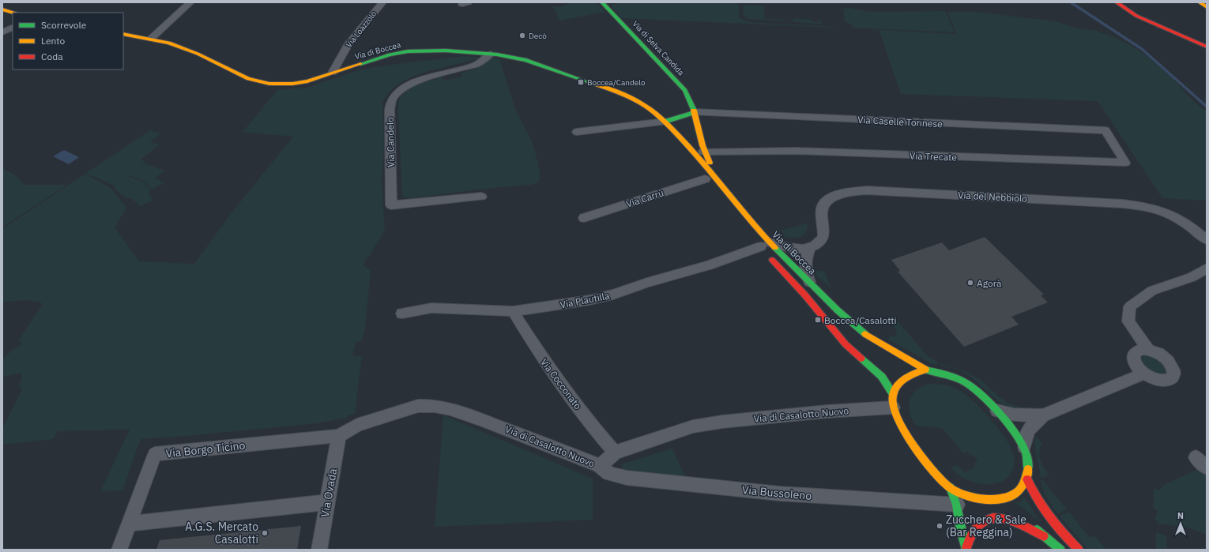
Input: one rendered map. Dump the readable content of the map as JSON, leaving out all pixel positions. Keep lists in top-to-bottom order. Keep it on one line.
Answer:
{"streets":{"main road":["Via di Selva Candida","Via di Boccea"],"street":["Via Loazzolo","Via Caselle Torinese","Via Candelo","Via Trecate","Via del Nebbiolo","Via Carrù","Via Plautilla","Via Cocconato","Via di Casalotto Nuovo","Via Borgo Ticino","Via Ovada","Via Bussoleno"]},"crossings":[["Via Loazzolo","Via di Boccea"],["Via di Selva Candida","Via di Boccea"],["Via di Selva Candida","Via Caselle Torinese"],["Via di Selva Candida","Via Trecate"],["Via di Boccea","Via Candelo"],["Via di Boccea","Via Plautilla"],["Via di Boccea","Via di Casalotto Nuovo"],["Via Caselle Torinese","Via Trecate"],["Via Plautilla","Via Cocconato"],["Via Cocconato","Via di Casalotto Nuovo"],["Via di Casalotto Nuovo","Via Borgo Ticino"],["Via di Casalotto Nuovo","Via Ovada"],["Via di Casalotto Nuovo","Via Bussoleno"],["Via Borgo Ticino","Via Ovada"]],"places":{"other":["Decò","Agorà","Zucchero & Sale (Bar Reggina)","A.G.S. Mercato Casalotti"],"transit":["Boccea/Candelo","Boccea/Casalotti"]},"legend":["Scorrevole","Lento","Coda"],"north":"top"}
